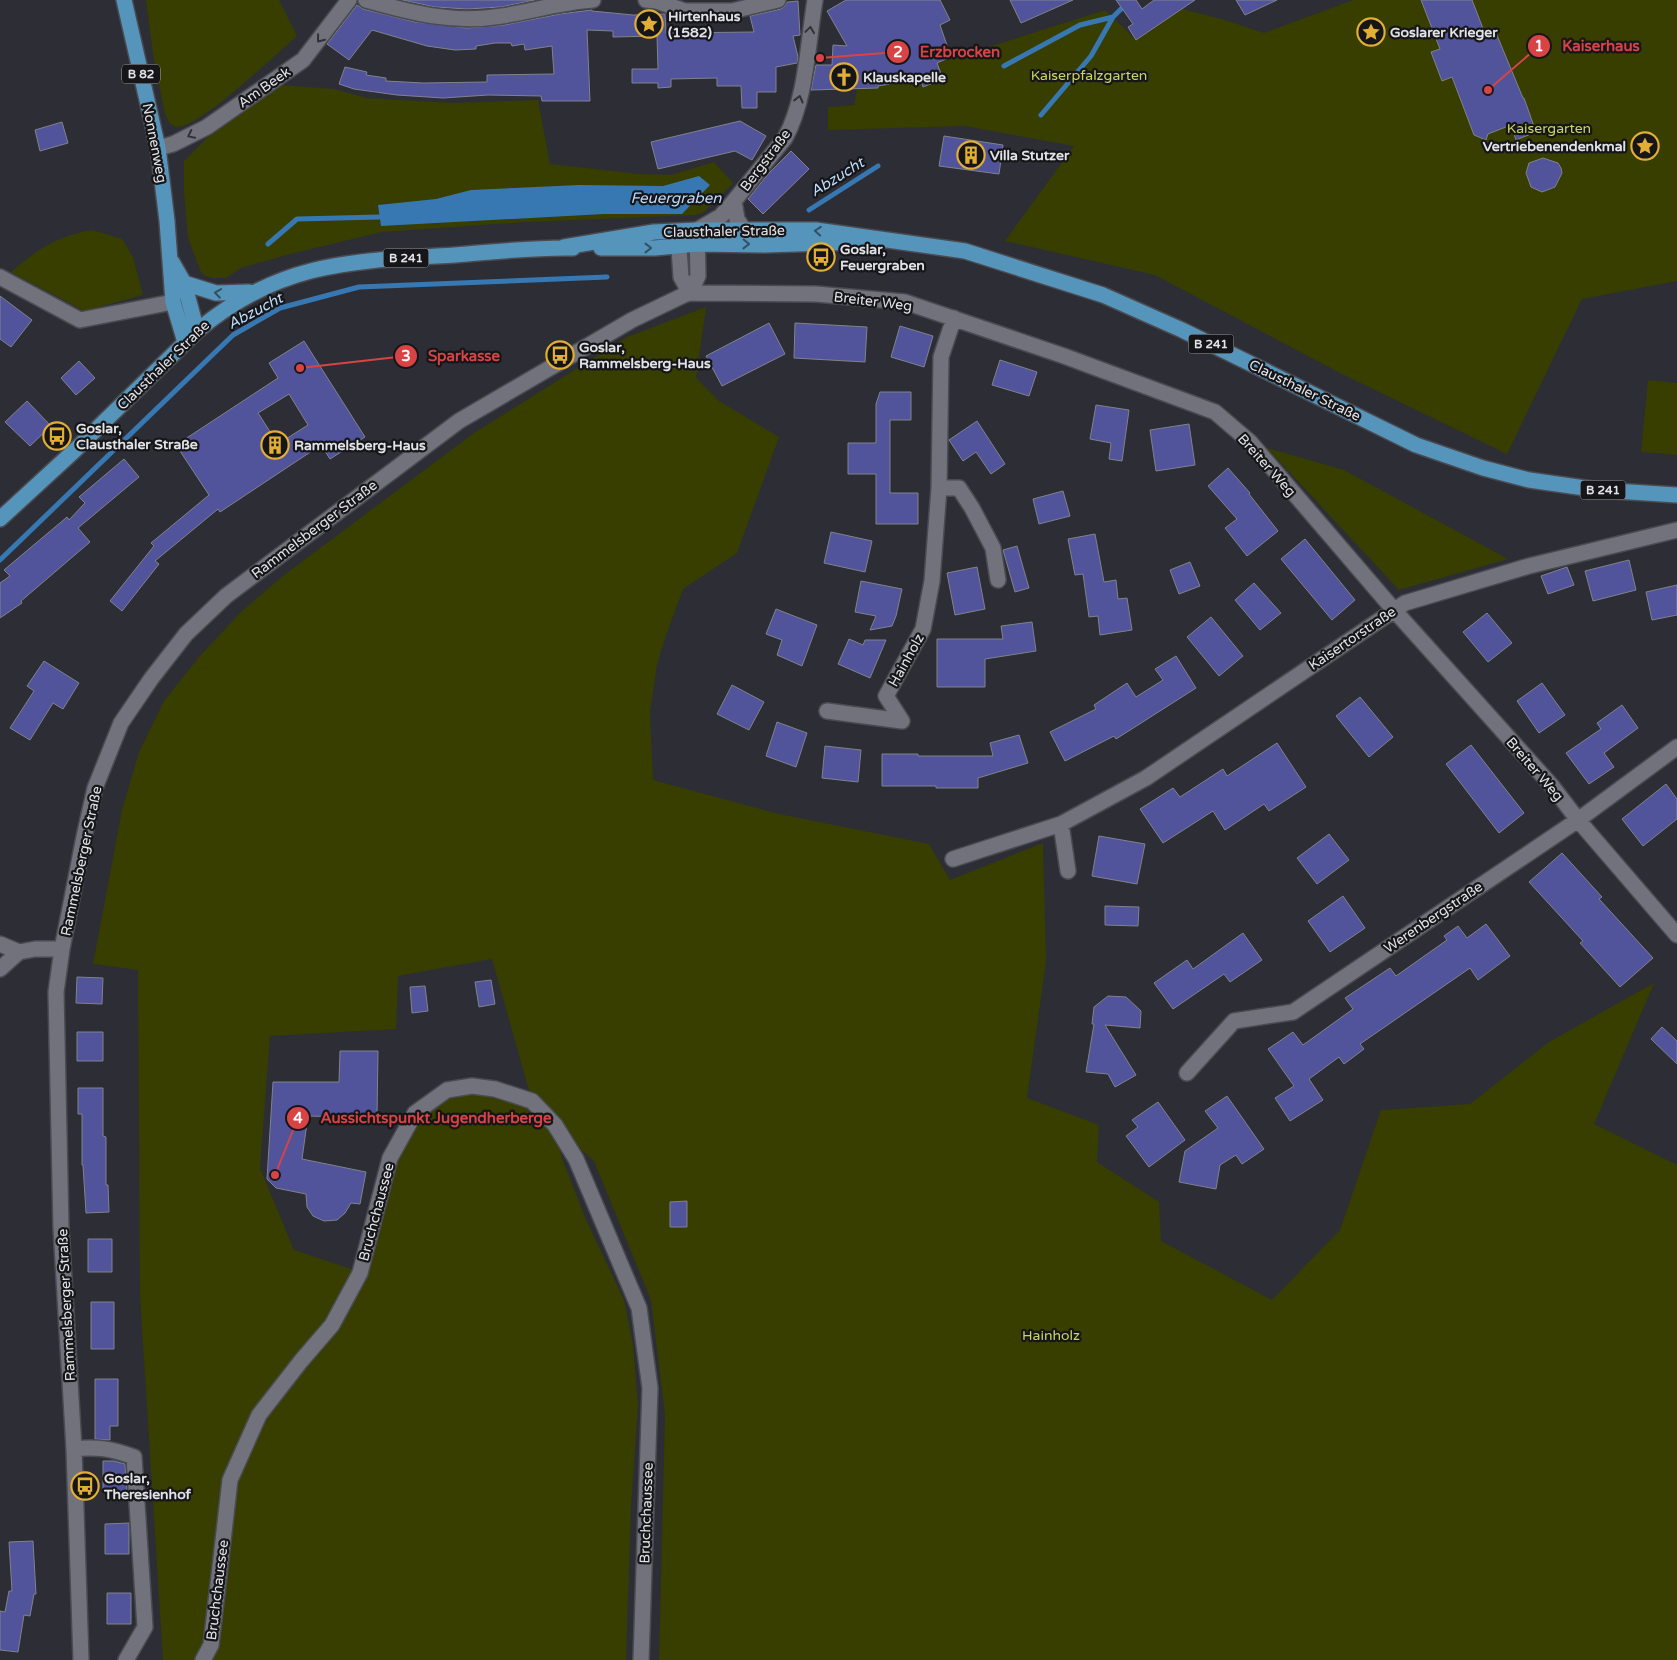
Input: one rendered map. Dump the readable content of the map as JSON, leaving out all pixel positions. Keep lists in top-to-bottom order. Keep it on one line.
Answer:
{"streets":{"main road":["B 82","Nonnenweg","Clausthaler Straße","B 241"],"street":["Am Beek","Bergstraße","Breiter Weg","Rammelsberger Straße","Kaisertorstraße","Hainholz","Werenbergstraße","Bruchchaussee"]},"crossings":[["Am Beek","Nonnenweg"],["Nonnenweg","Clausthaler Straße"],["Bergstraße","Clausthaler Straße"],["Breiter Weg","Rammelsberger Straße"],["Breiter Weg","Kaisertorstraße"],["Breiter Weg","Hainholz"],["Breiter Weg","Werenbergstraße"]],"one_way":["Am Beek","Bergstraße"],"water":["Abzucht","Feuergraben"],"parks":["Kaiserpfalzgarten","Kaisergarten","Hainholz"],"places":{"place":["Hirtenhaus (1582)","Goslarer Krieger","Vertriebenendenkmal"],"other":["Erzbrocken","Kaiserhaus","Sparkasse","Aussichtspunkt Jugendherberge"],"church":["Klauskapelle"],"building":["Villa Stutzer","Rammelsberg-Haus"],"bus stop":["Goslar, Feuergraben","Goslar, Rammelsberg-Haus","Goslar, Clausthaler Straße","Goslar, Theresienhof"]}}
